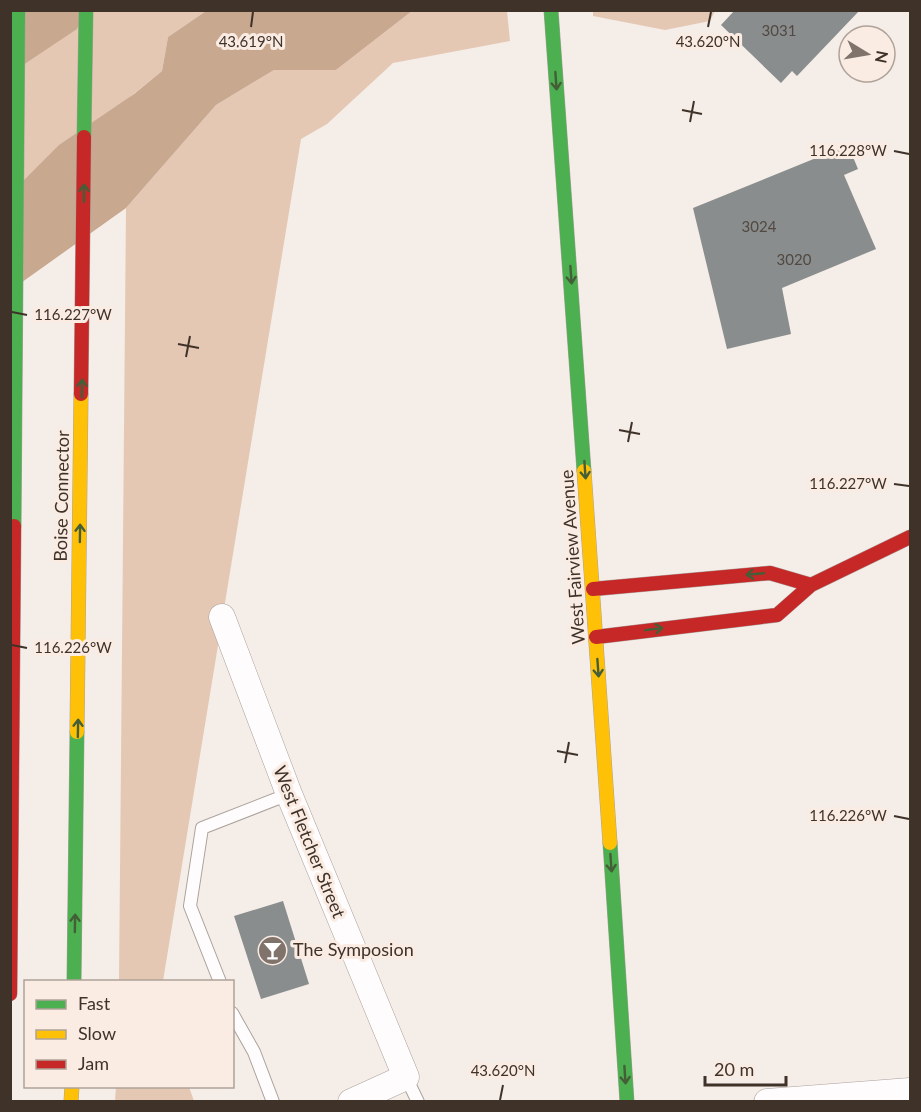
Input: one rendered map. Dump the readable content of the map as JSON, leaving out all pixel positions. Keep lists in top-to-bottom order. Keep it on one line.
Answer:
{"streets":{"main road":["Boise Connector","West Fairview Avenue"],"street":["West Fletcher Street"]},"one_way":["West Fairview Avenue"],"places":{"bar":["The Symposion"]},"house_numbers":["3031","3024","3020"],"legend":["Fast","Slow","Jam"],"scale_bar":"20 m","north":"right","coordinates":["43.619°N","43.620°N","116.228°W","116.227°W","116.226°W"]}
